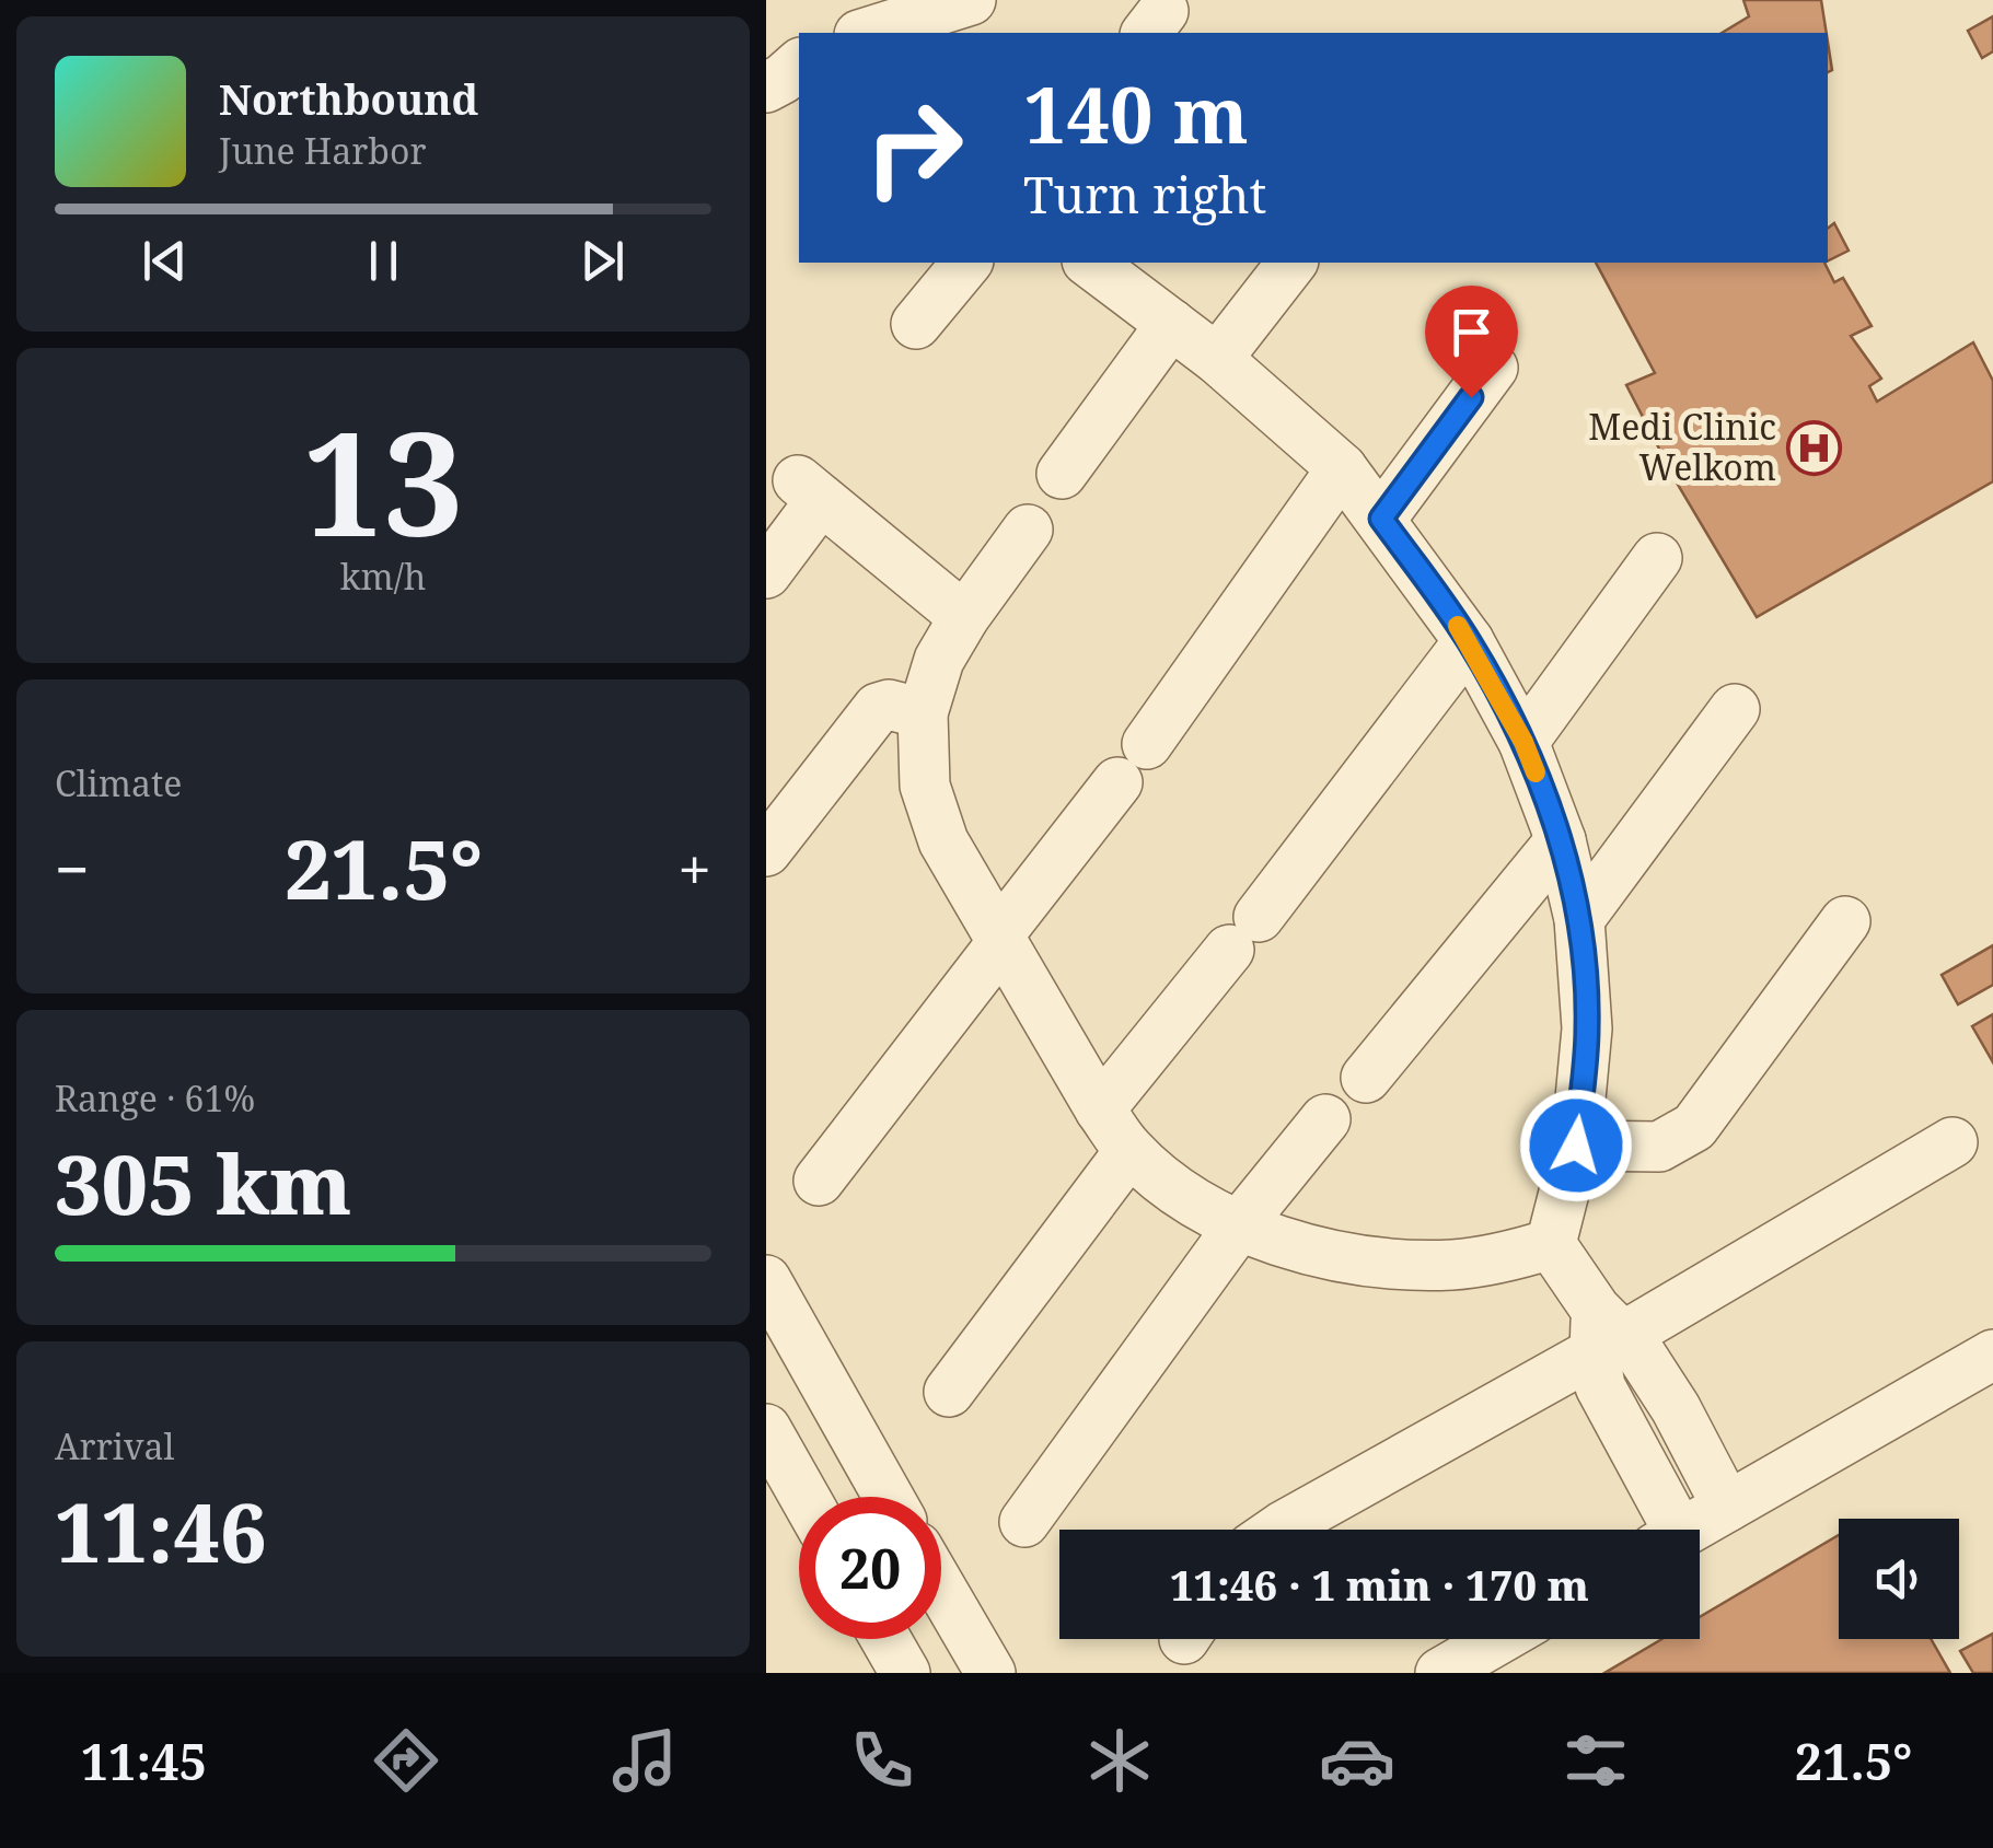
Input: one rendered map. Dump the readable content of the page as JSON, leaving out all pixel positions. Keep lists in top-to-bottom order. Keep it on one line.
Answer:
{"places":{"hospital":["Medi Clinic Welkom"]},"page":{"turn":["140 m","Turn right"],"song":["Northbound","June Harbor"],"tile":[["13","km/h"],"Climate",["Range · 61%","305 km"],["Arrival","11:46"]],"heat":["−","21.5°","+"],"limit":"20","trip":"11:46 · 1 min · 170 m","tabs":["11:45","21.5°"]}}
